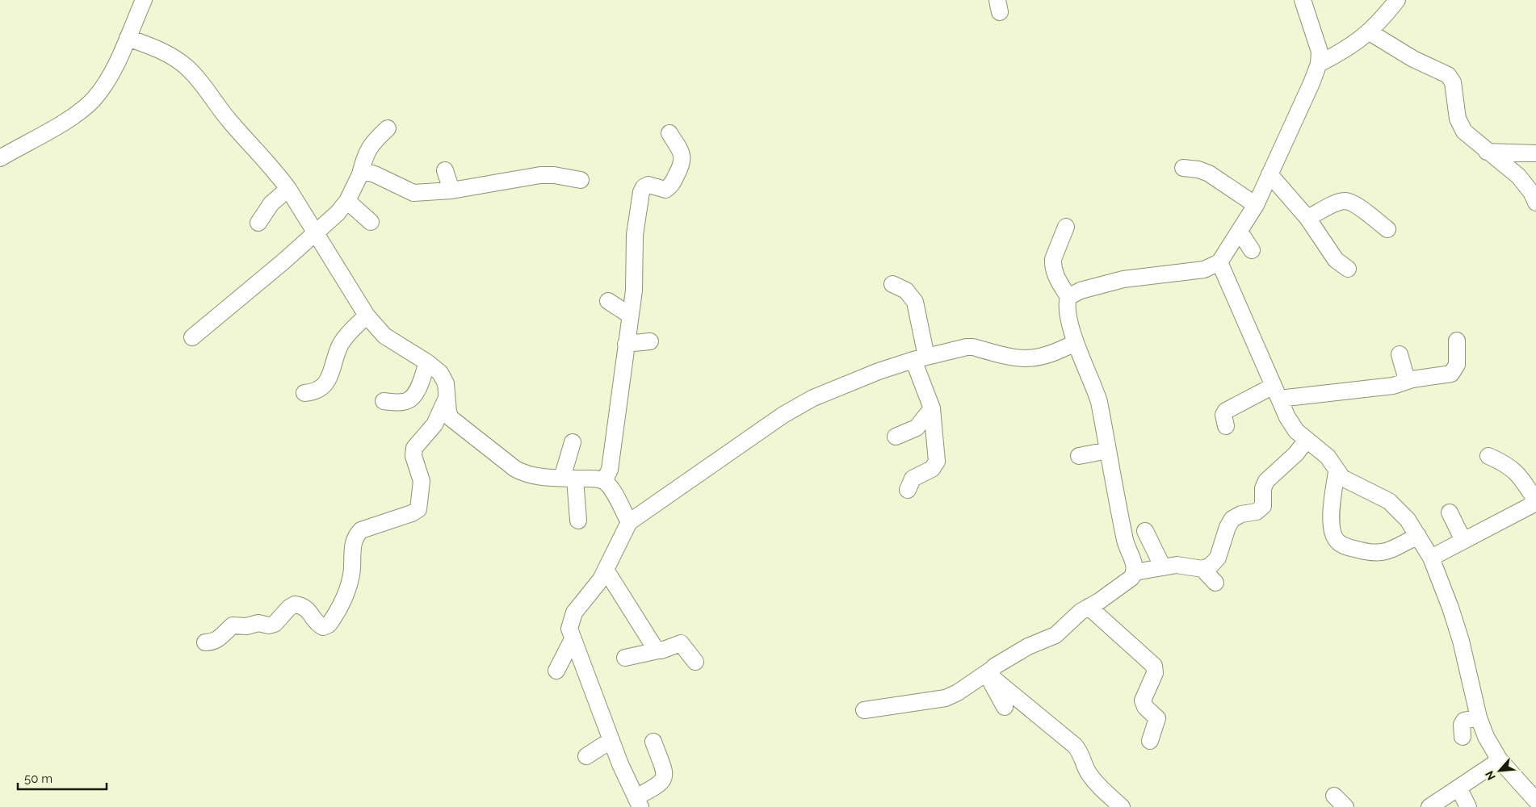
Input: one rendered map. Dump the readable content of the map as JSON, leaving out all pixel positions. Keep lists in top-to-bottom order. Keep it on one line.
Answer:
{"scale_bar":"50 m","north":"bottom left"}
